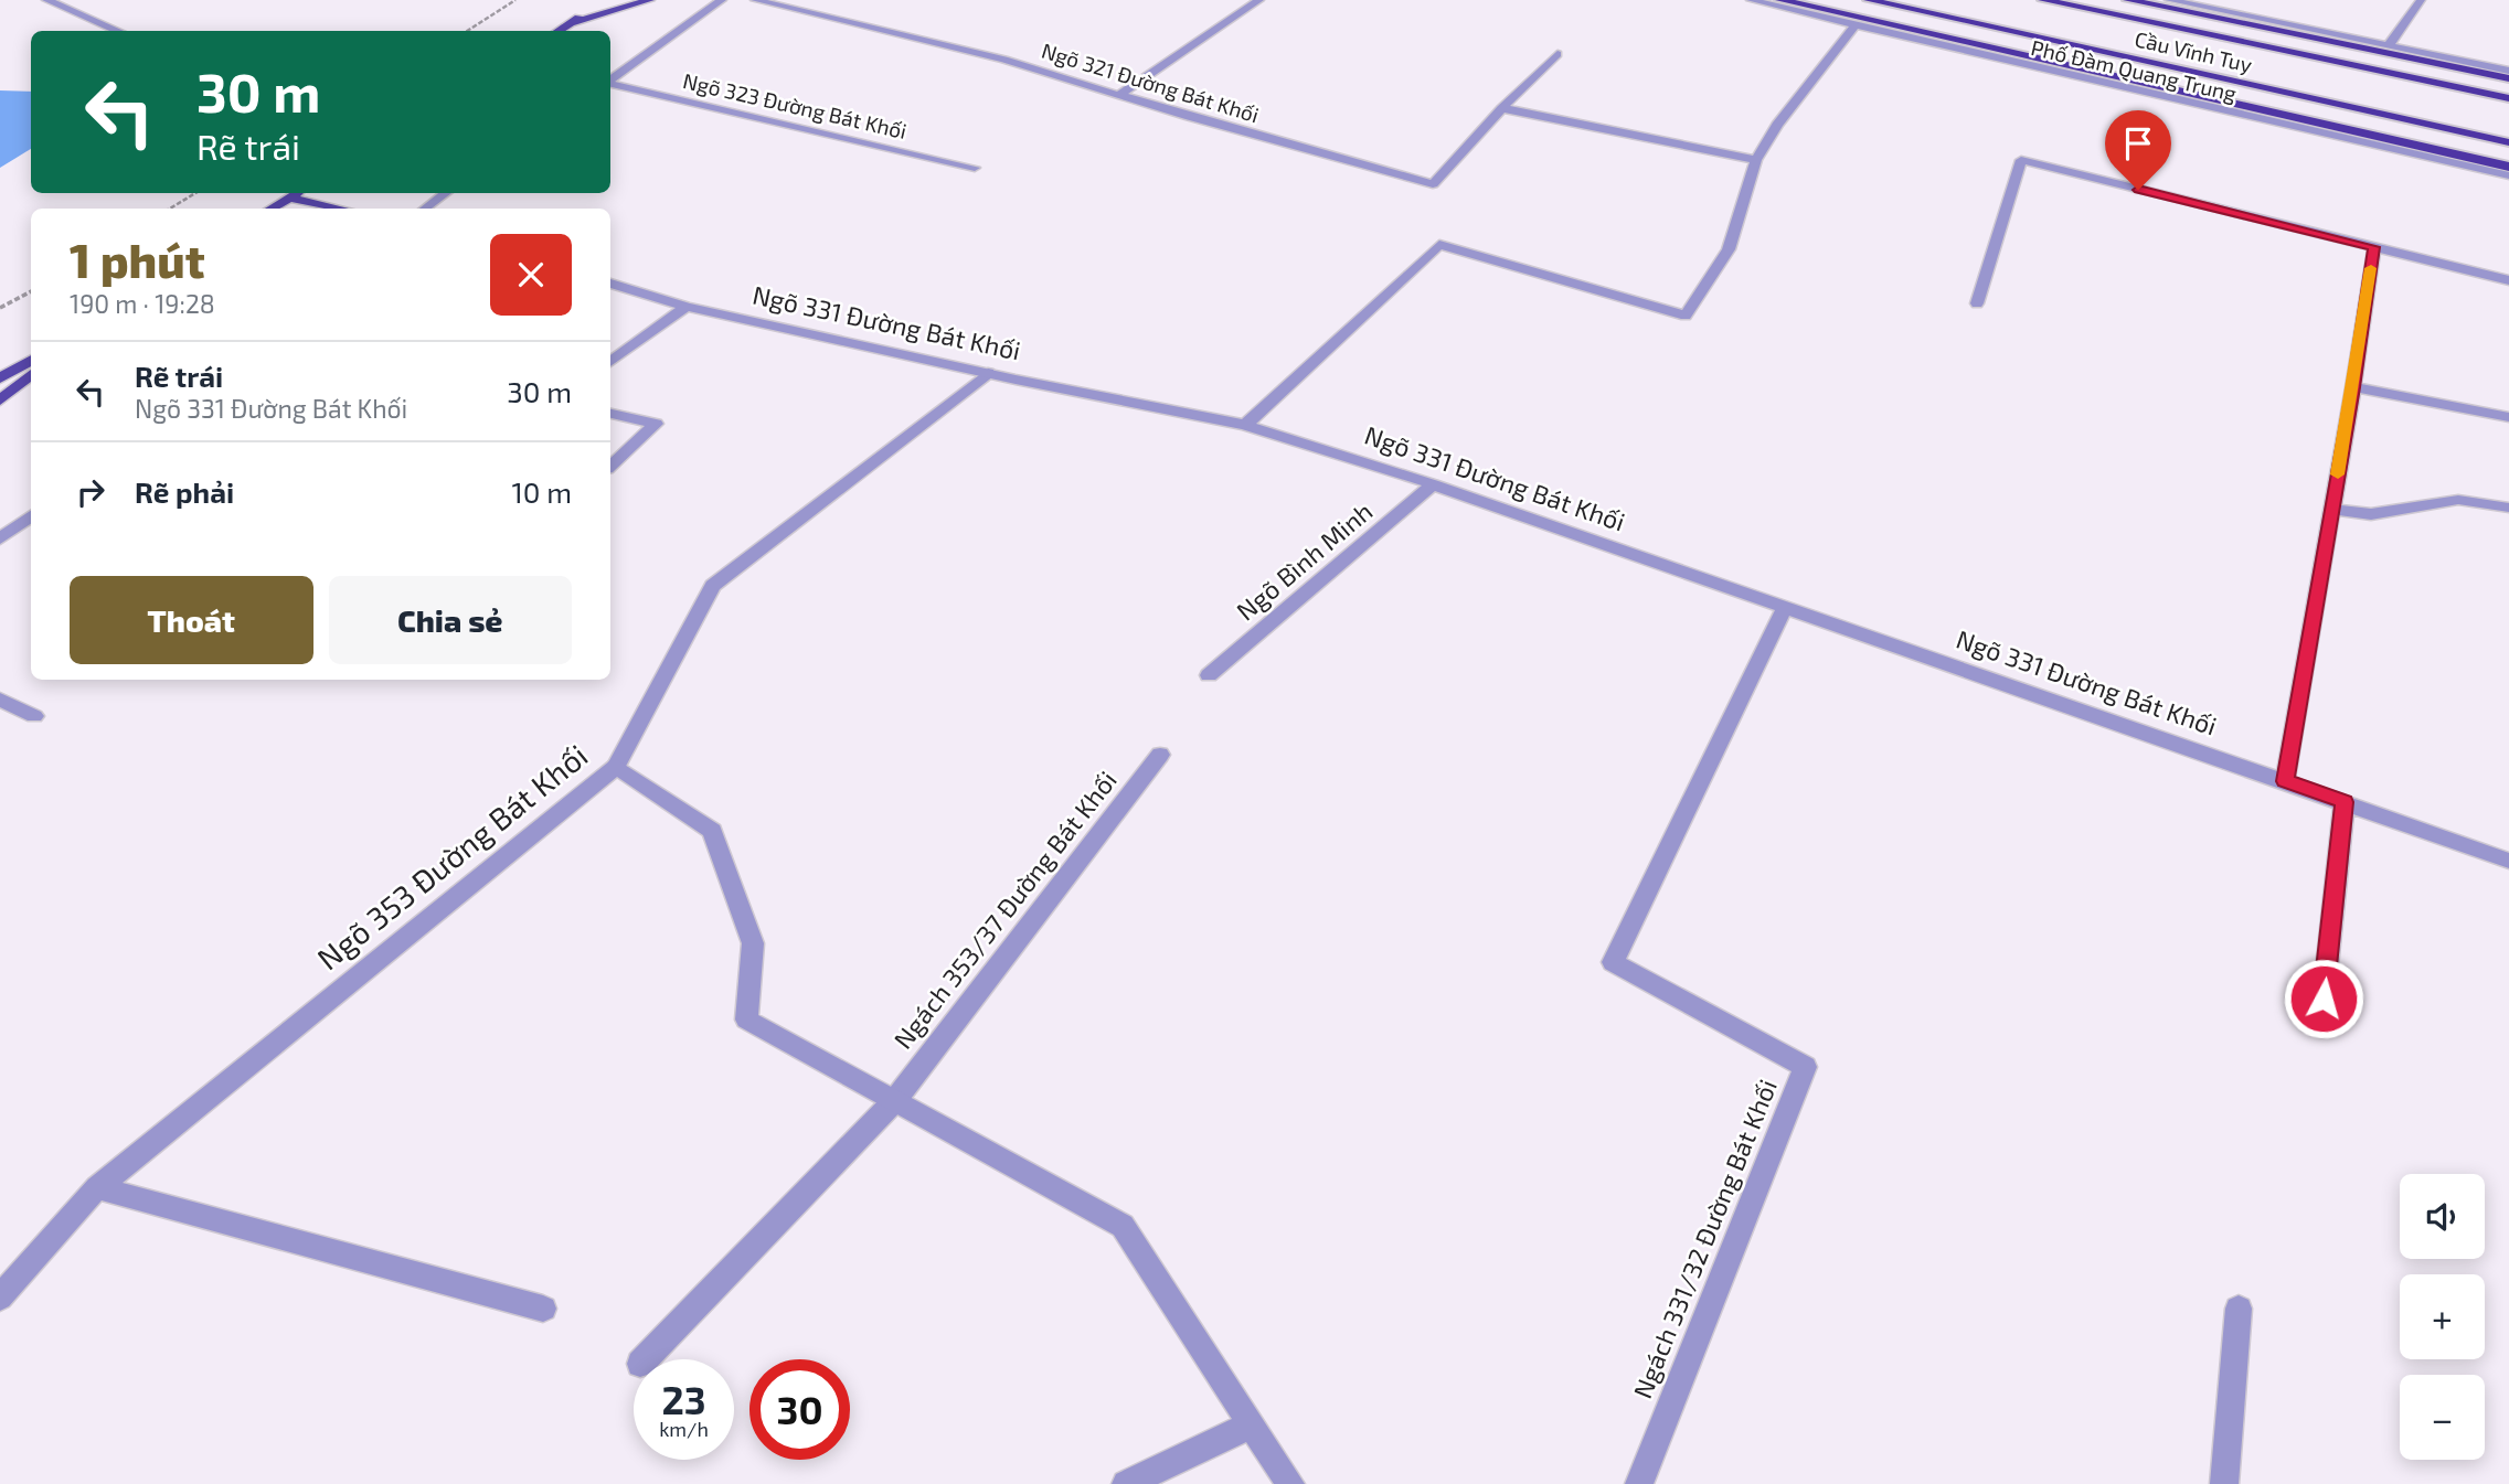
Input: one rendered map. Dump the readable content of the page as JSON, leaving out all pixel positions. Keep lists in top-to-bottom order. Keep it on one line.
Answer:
{"streets":{"highway":["Cầu Vĩnh Tuy"],"street":["Phố Đàm Quang Trung","Ngõ 321 Đường Bát Khối","Ngõ 323 Đường Bát Khối","Ngõ 331 Đường Bát Khối","Ngõ Bình Minh","Ngõ 353 Đường Bát Khối","Ngách 353/37 Đường Bát Khối","Ngách 331/32 Đường Bát Khối"]},"crossings":[["Ngõ 331 Đường Bát Khối","Ngõ Bình Minh"],["Ngõ 331 Đường Bát Khối","Ngách 331/32 Đường Bát Khối"],["Ngõ 353 Đường Bát Khối","Ngách 353/37 Đường Bát Khối"]],"page":{"turn":["30 m","Rẽ trái"],"heading":["1 phút","190 m · 19:28"],"list":[{"name":"Rẽ trái","note":"Ngõ 331 Đường Bát Khối","value":"30 m"},{"name":"Rẽ phải","value":"10 m"}],"buttons":["Thoát","Chia sẻ"],"map_buttons":["+","−"],"speed":"23 km/h","limit":"30"}}
